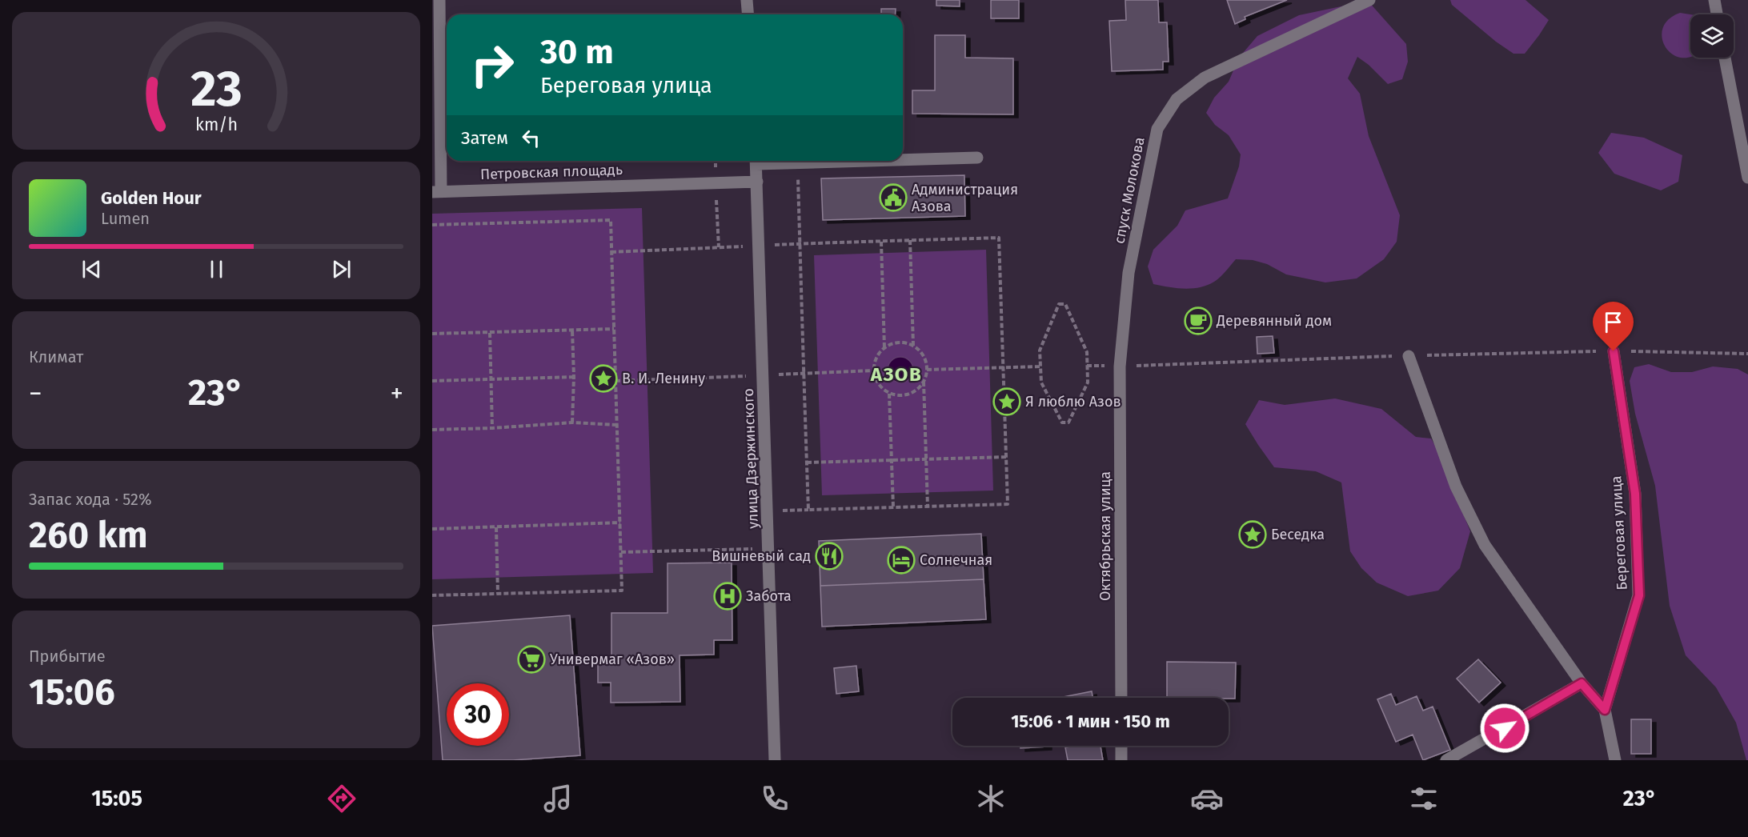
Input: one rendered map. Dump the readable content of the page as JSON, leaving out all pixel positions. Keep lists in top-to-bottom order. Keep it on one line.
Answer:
{"streets":{"street":["Петровская площадь","спуск Молокова","улица Дзержинского","Береговая улица","Октябрьская улица"]},"crossings":[["Петровская площадь","улица Дзержинского"],["спуск Молокова","Октябрьская улица"]],"districts":["АЗОВ"],"places":{"public building":["Администрация Азова"],"cafe":["Деревянный дом"],"place":["В. И. Ленину","Я люблю Азов","Беседка"],"restaurant":["Вишневый сад"],"hotel":["Солнечная"],"hospital":["Забота"],"supermarket":["Универмаг «Азов»"]},"page":{"turn":["30 m","Береговая улица"],"then":"Затем","song":["Golden Hour","Lumen"],"tile":["Климат",["Запас хода · 52%","260 km"],["Прибытие","15:06"]],"heat":["−","23°","+"],"limit":"30","trip":"15:06 · 1 мин · 150 m","tabs":["15:05","23°"],"gauge":["23","km/h"]}}
